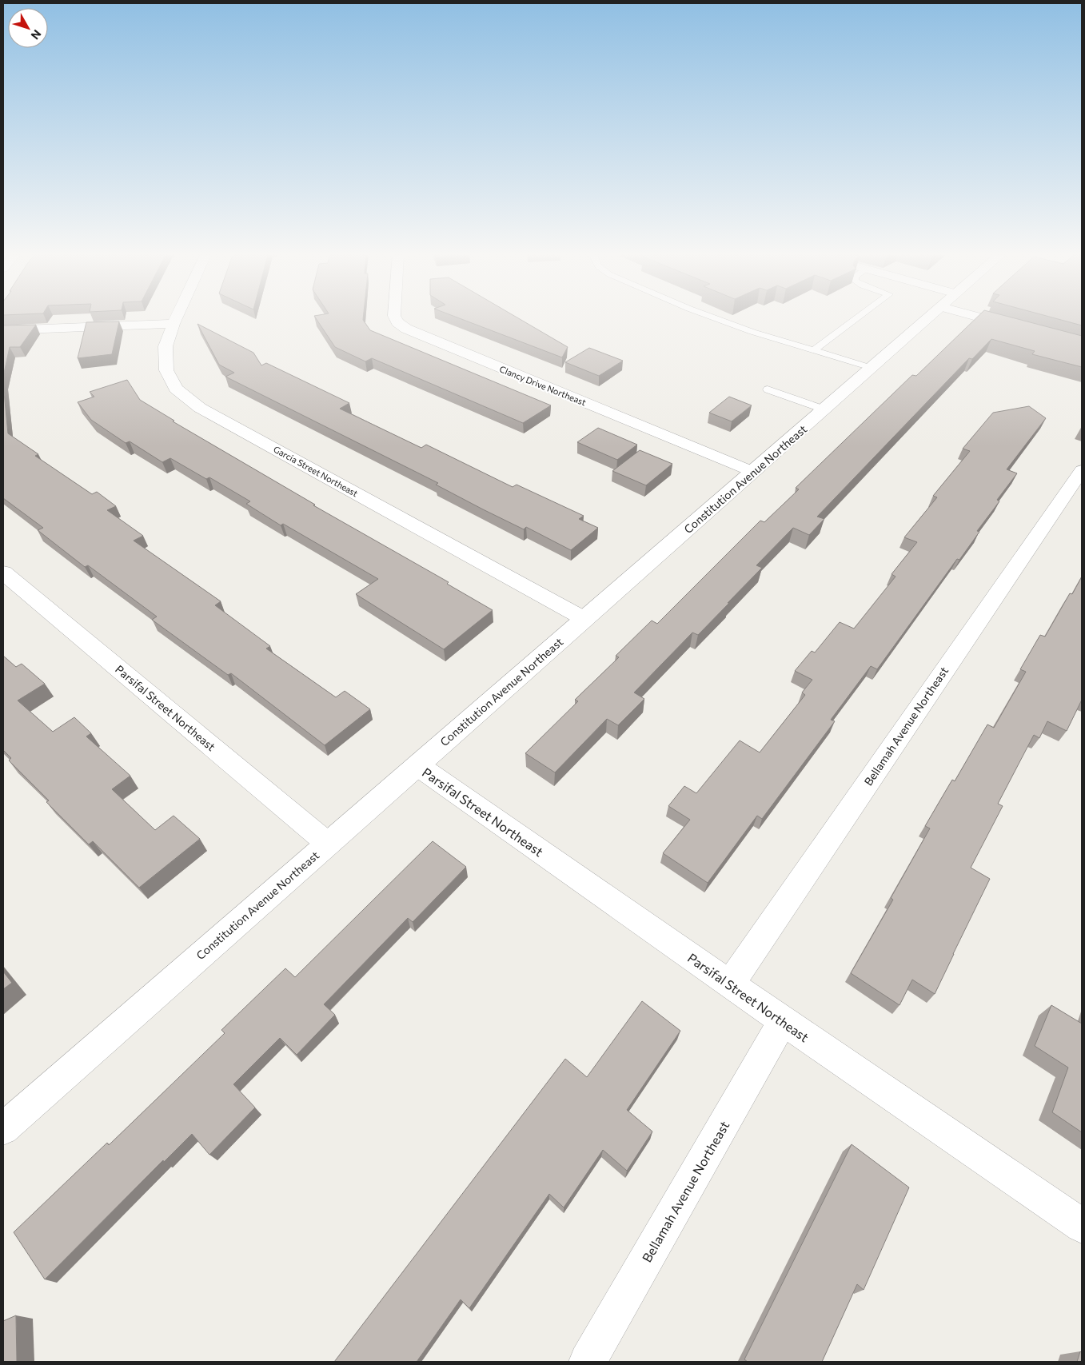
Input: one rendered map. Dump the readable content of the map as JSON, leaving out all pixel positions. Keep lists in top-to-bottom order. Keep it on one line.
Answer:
{"streets":{"street":["Clancy Drive Northeast","Garcia Street Northeast","Constitution Avenue Northeast","Parsifal Street Northeast","Bellamah Avenue Northeast"]},"crossings":[["Clancy Drive Northeast","Constitution Avenue Northeast"],["Garcia Street Northeast","Constitution Avenue Northeast"],["Constitution Avenue Northeast","Parsifal Street Northeast"],["Parsifal Street Northeast","Bellamah Avenue Northeast"]],"north":"bottom right"}
